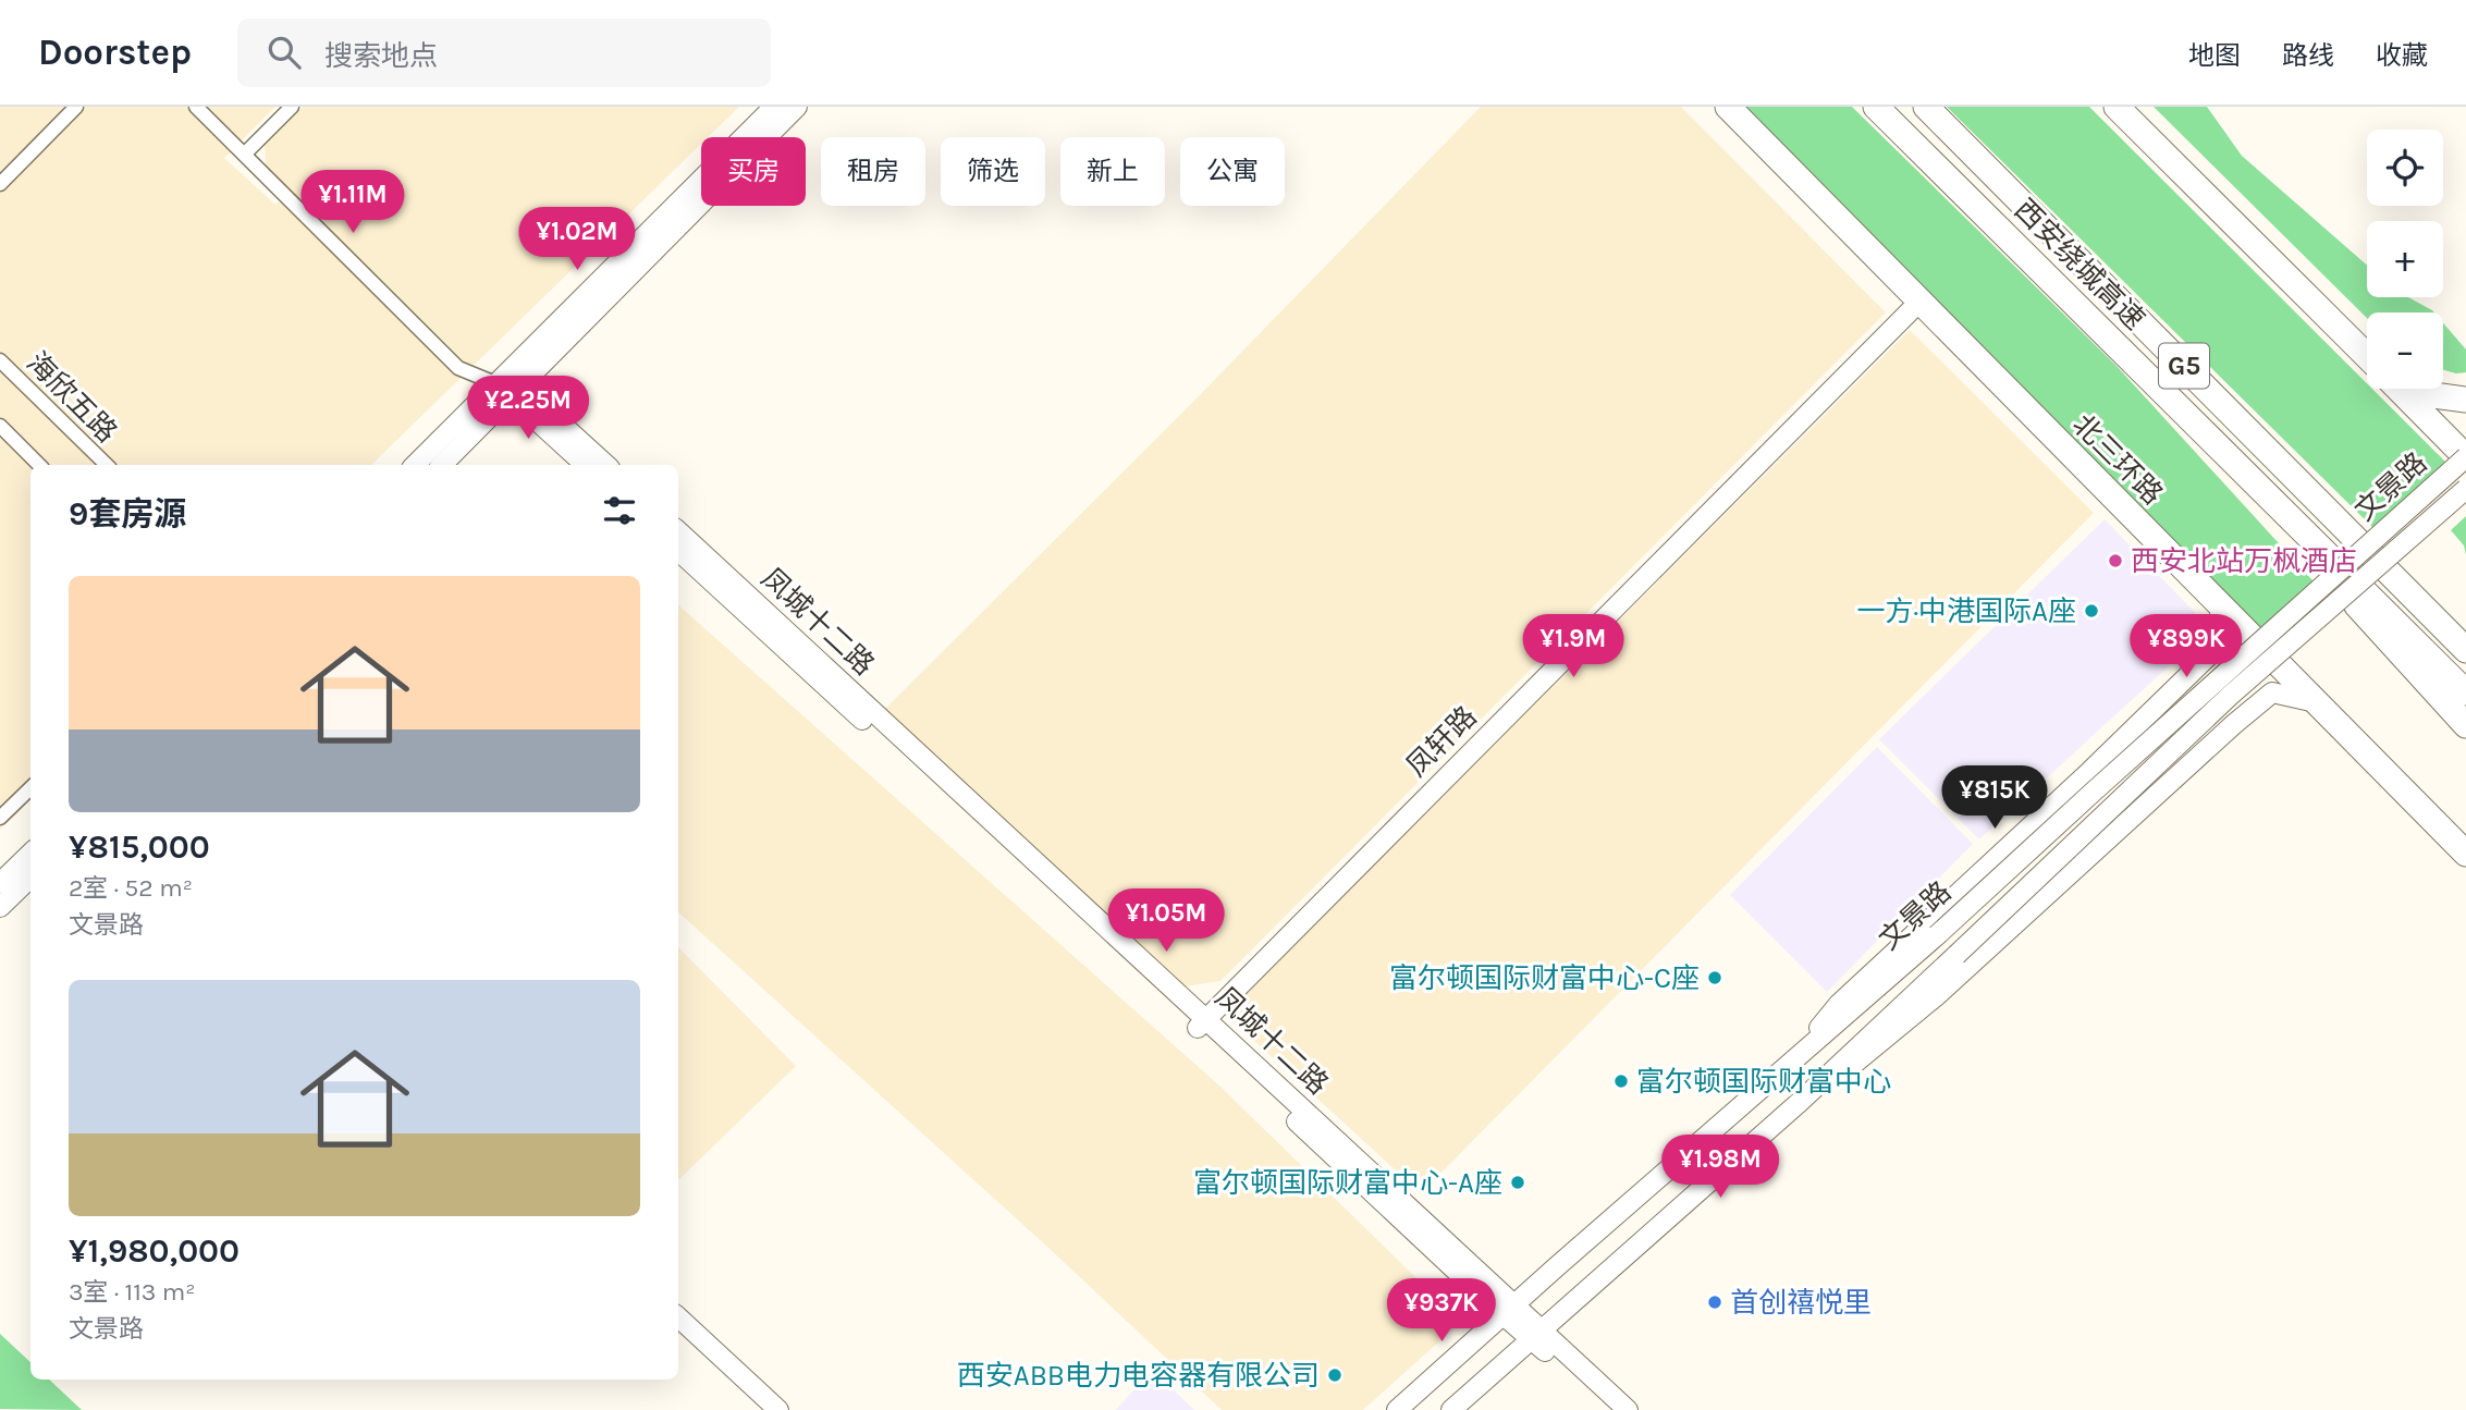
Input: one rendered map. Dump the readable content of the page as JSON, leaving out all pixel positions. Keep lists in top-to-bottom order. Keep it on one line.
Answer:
{"streets":{"highway":["西安绕城高速","G5","北三环路"],"main road":["文景路","凤城十二路","凤轩路"],"street":["海欣五路"]},"crossings":[["北三环路","凤轩路"],["文景路","凤城十二路"],["凤城十二路","凤轩路"]],"places":["西安北站万枫酒店","一方·中港国际A座","富尔顿国际财富中心-C座","富尔顿国际财富中心","富尔顿国际财富中心-A座","首创禧悦里","西安ABB电力电容器有限公司"],"page":{"header":"Doorstep","search":"搜索地点","nav":["地图","路线","收藏"],"map_buttons":["+","−"],"chip":["买房","租房","筛选","新上","公寓"],"price":["¥1.11M","¥1.02M","¥2.25M","¥1.9M","¥899K","¥815K","¥1.05M","¥1.98M","¥937K"],"heading":"9套房源","list":[{"name":"¥815,000","note":"2室 · 52 m² · 文景路"},{"name":"¥1,980,000","note":"3室 · 113 m² · 文景路"}]}}
